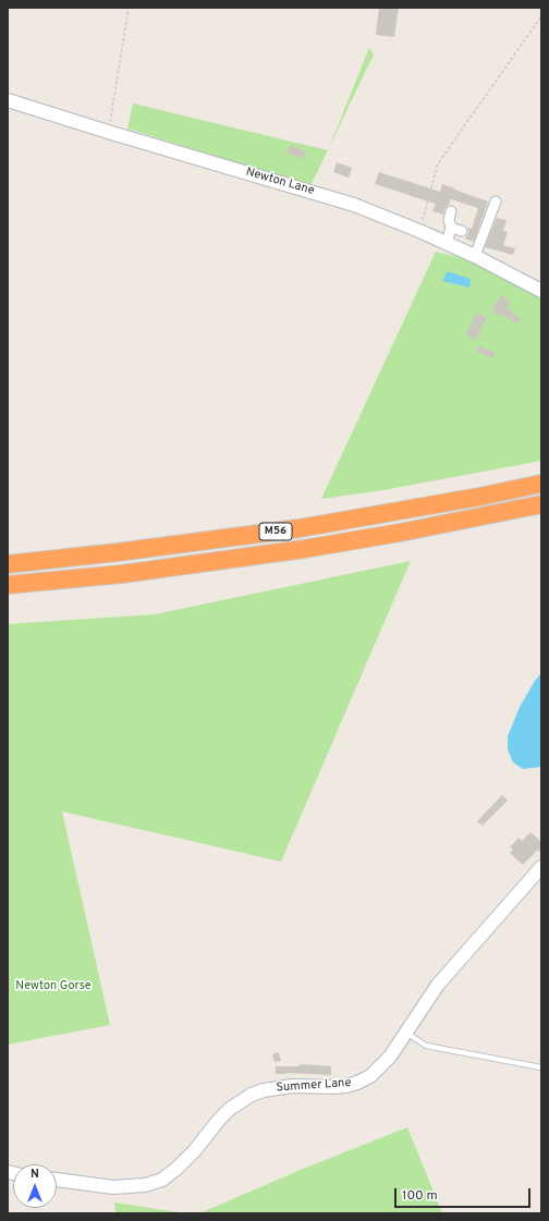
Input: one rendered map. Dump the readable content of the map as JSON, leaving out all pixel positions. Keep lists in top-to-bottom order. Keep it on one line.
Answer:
{"streets":{"highway":["M56"],"street":["Newton Lane","Summer Lane"]},"parks":["Newton Gorse"],"scale_bar":"100 m","north":"top"}
